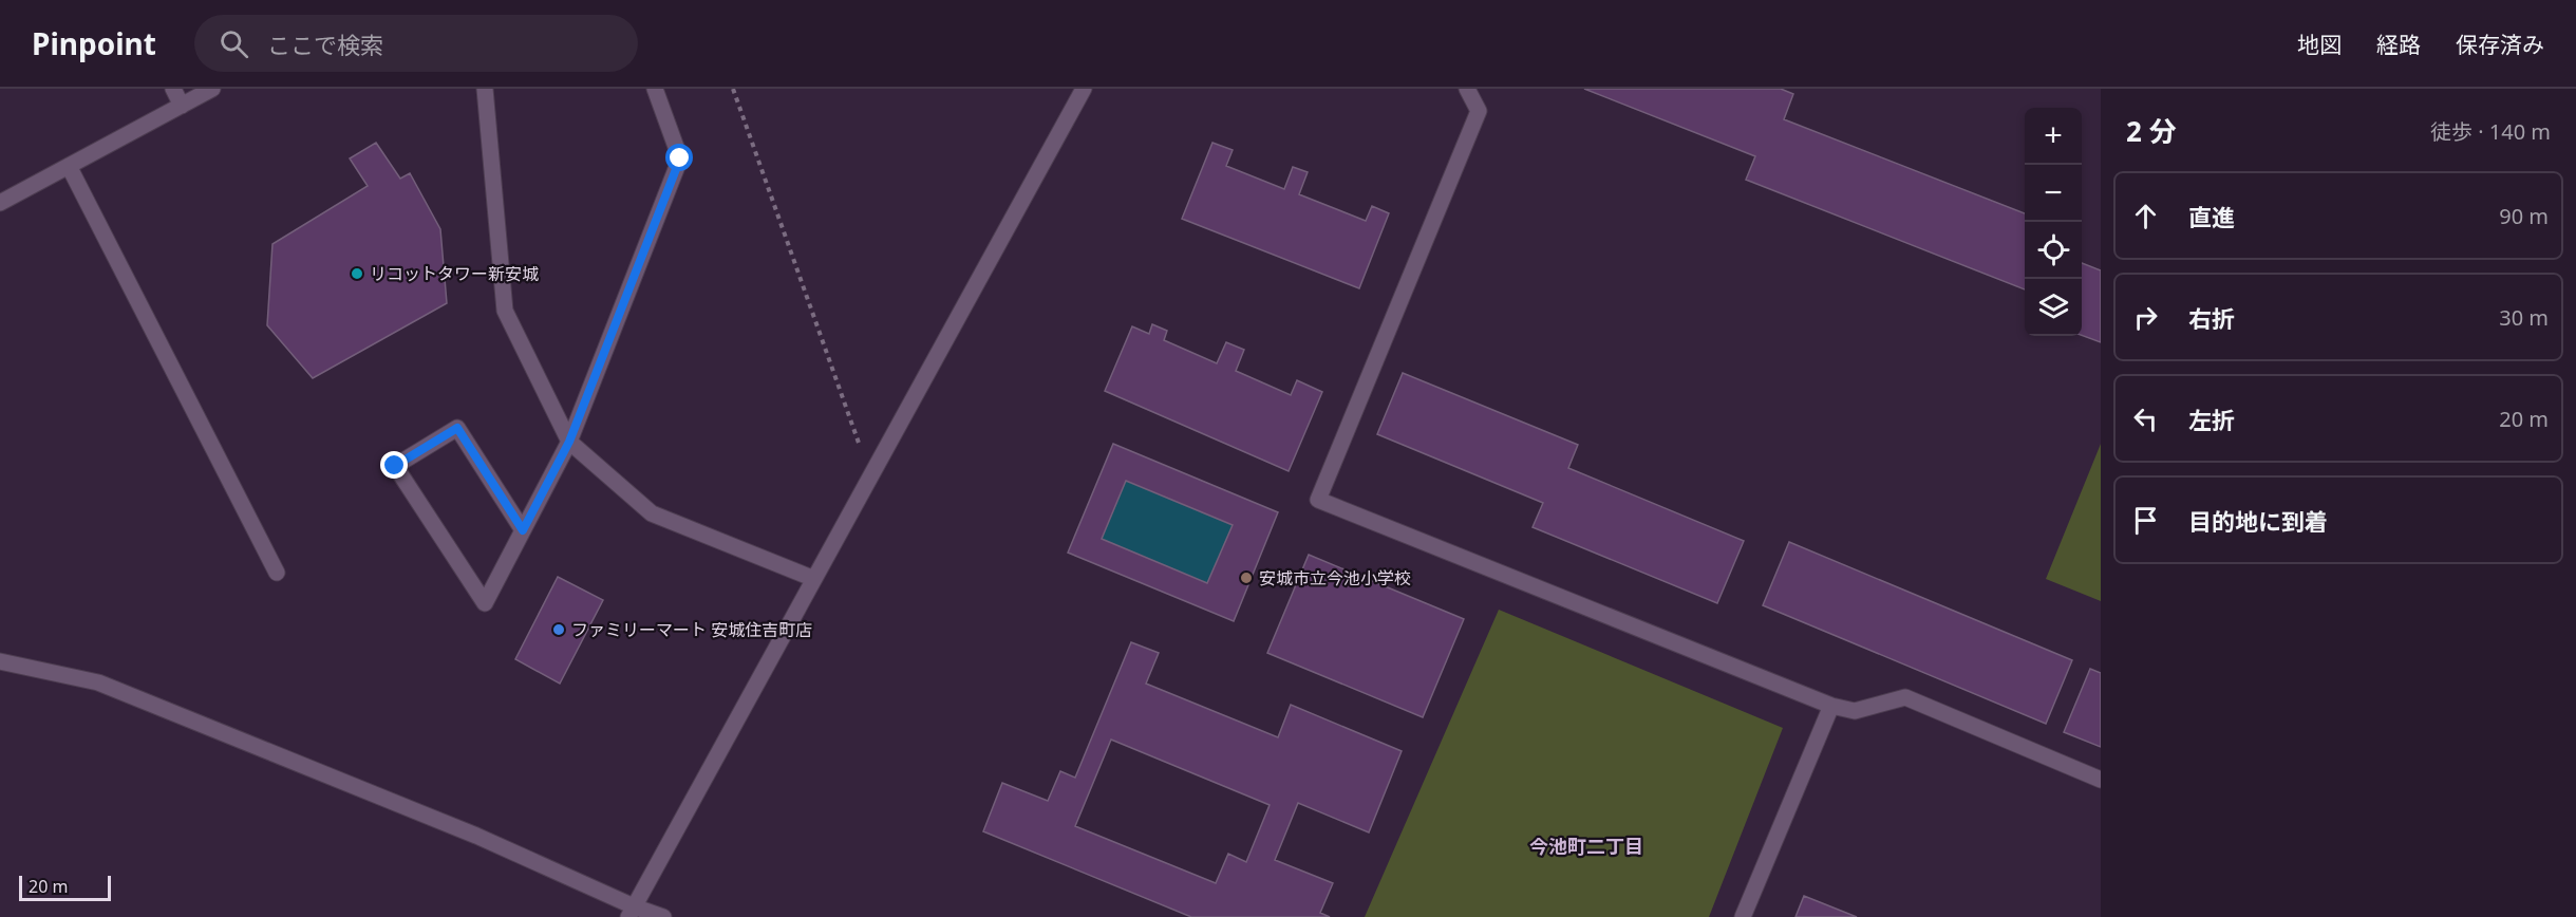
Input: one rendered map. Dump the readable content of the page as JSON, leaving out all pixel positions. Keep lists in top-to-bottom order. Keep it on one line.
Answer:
{"districts":["今池町二丁目"],"places":["リコットタワー新安城","安城市立今池小学校","ファミリーマート 安城住吉町店"],"scale_bar":"20 m","page":{"header":"Pinpoint","search":"ここで検索","nav":["地図","経路","保存済み"],"heading":["2 分","徒歩 · 140 m"],"map_buttons":["+","−"],"list":[["直進","90 m"],["右折","30 m"],["左折","20 m"],"目的地に到着"],"scale":"20 m"}}
